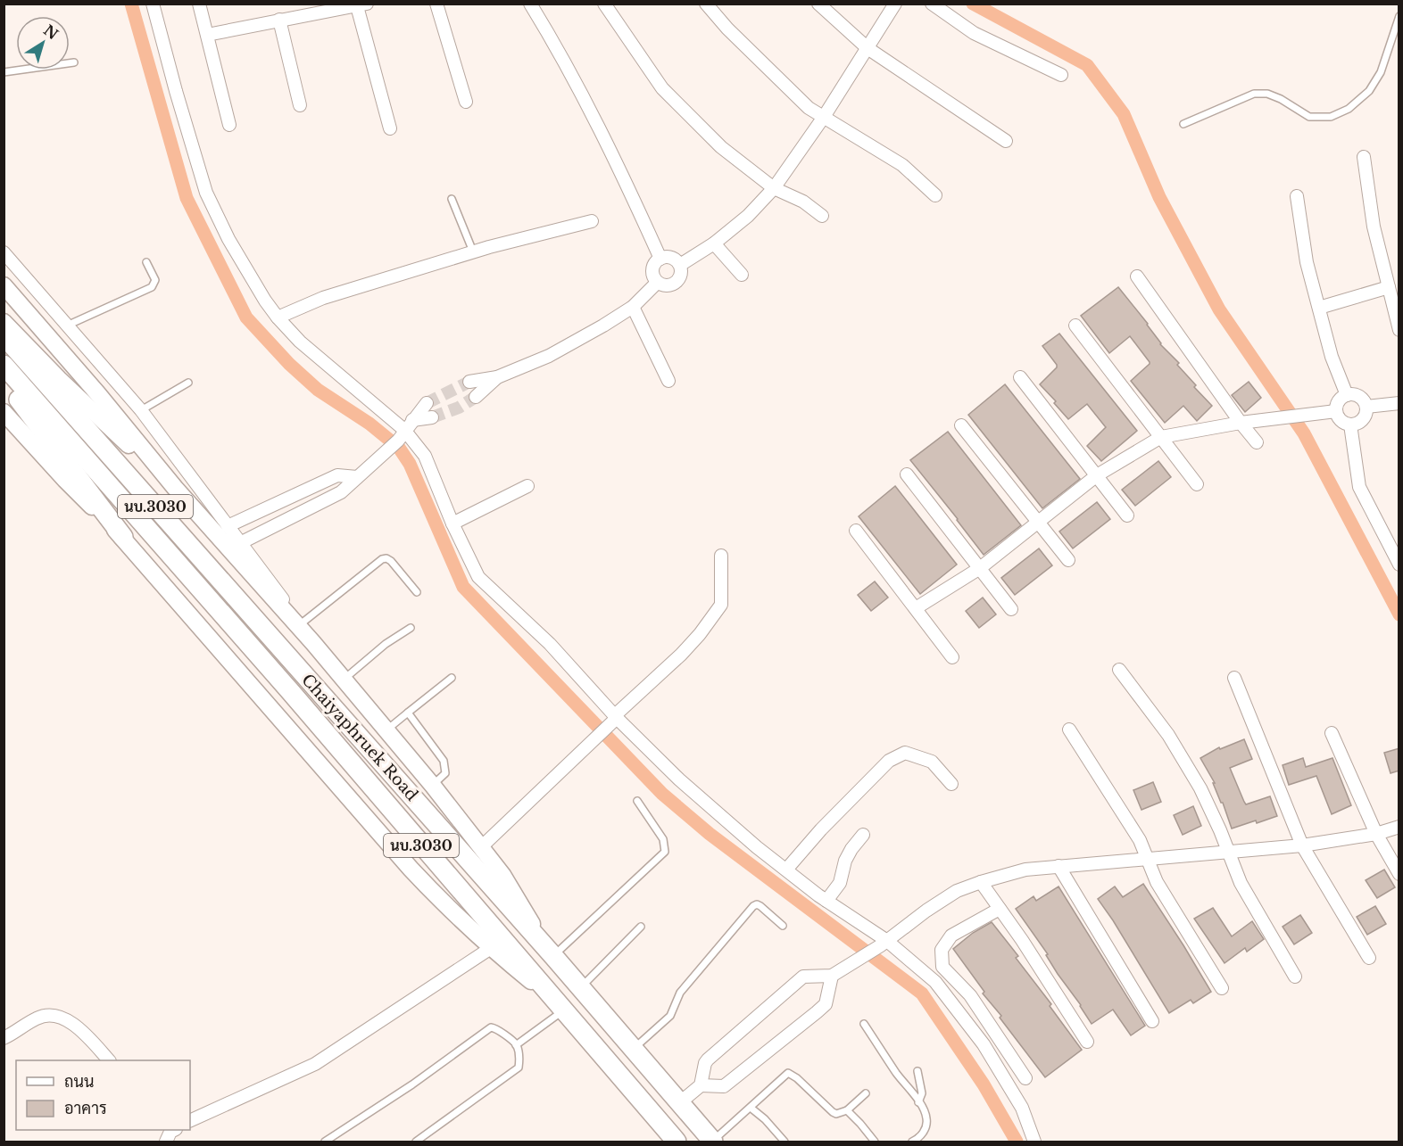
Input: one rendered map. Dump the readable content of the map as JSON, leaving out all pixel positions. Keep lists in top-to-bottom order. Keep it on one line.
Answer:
{"streets":{"main road":["นบ.3030","Chaiyaphruek Road"]},"legend":["ถนน","อาคาร"],"north":"top right"}
